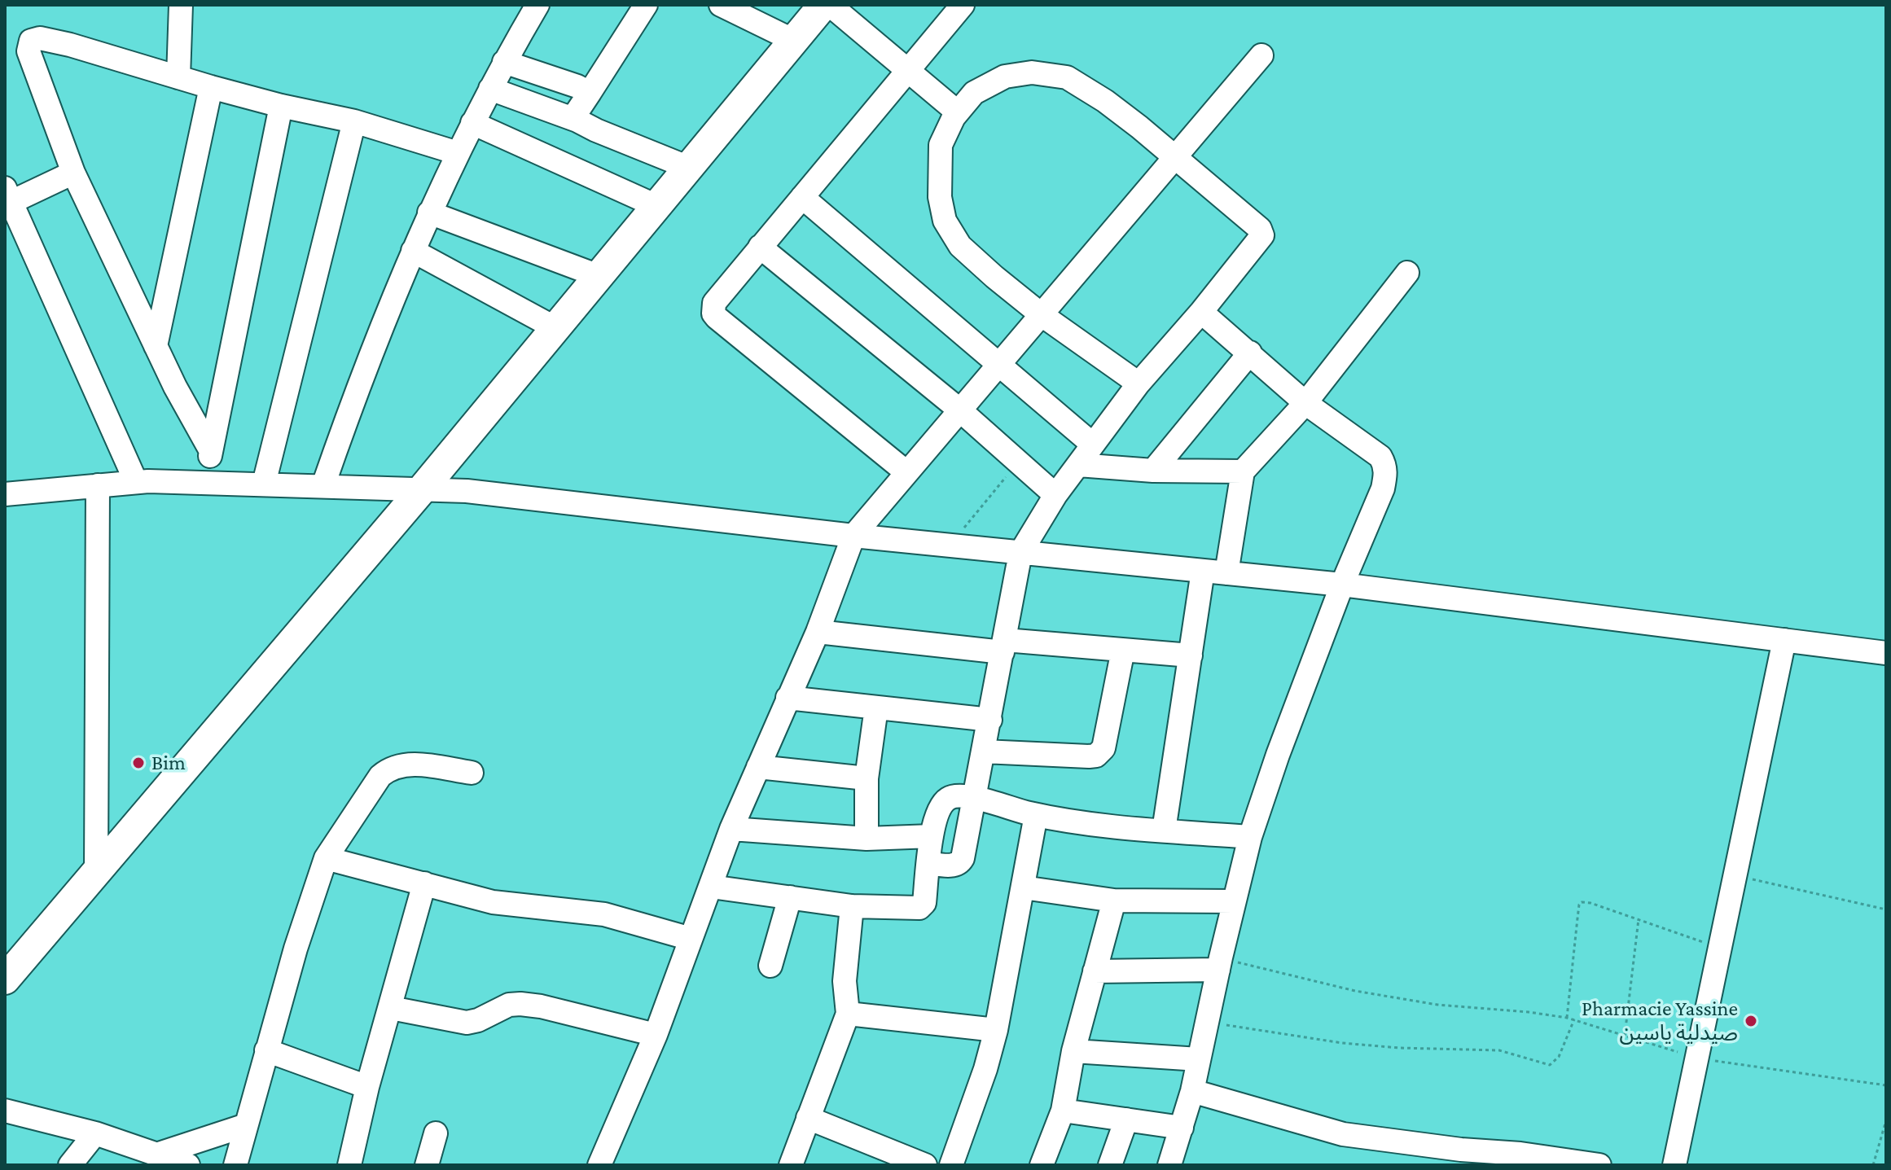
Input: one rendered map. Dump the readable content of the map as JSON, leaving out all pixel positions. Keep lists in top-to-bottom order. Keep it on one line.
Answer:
{"places":["Bim","Pharmacie Yassine صيدلية ياسين"]}
